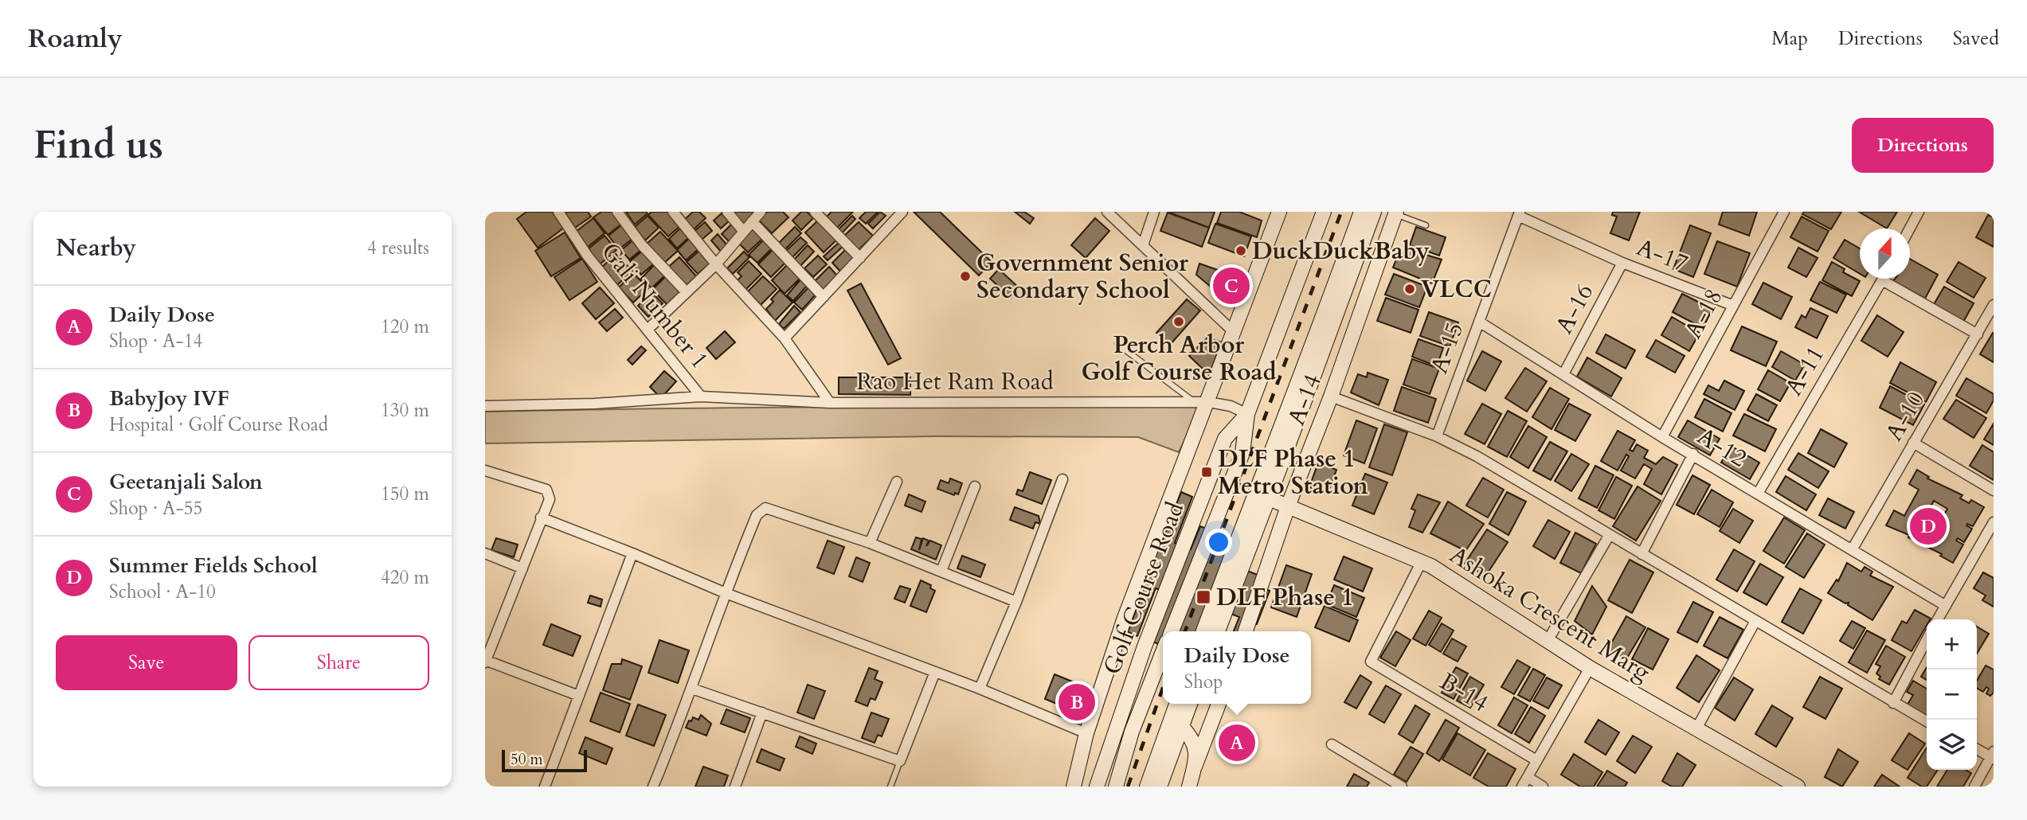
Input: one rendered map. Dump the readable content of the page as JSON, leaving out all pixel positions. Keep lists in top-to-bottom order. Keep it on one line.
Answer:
{"streets":{"street":["A-17","Gali Number 1","A-16","A-18","A-15","A-11","Rao Het Ram Road","A-14","A-10","A-12","Golf Course Road","Ashoka Crescent Marg","B-14"]},"crossings":[["A-17","A-16"],["A-17","A-18"],["A-17","A-15"],["Gali Number 1","Rao Het Ram Road"],["A-16","A-12"],["A-18","A-12"],["A-15","A-12"],["A-11","A-12"],["Rao Het Ram Road","Golf Course Road"],["A-14","Ashoka Crescent Marg"],["A-10","A-12"],["Ashoka Crescent Marg","B-14"]],"places":{"other":["DuckDuckBaby","Government Senior Secondary School","VLCC","Perch Arbor Golf Course Road"],"transit":["DLF Phase 1 Metro Station","DLF Phase 1"]},"scale_bar":"50 m","north":"top","page":{"header":"Roamly","nav":["Map","Directions","Saved"],"buttons":["Directions",["Save","Share"]],"title":"Find us","heading":["Nearby","4 results"],"pins":["C","D","B","A"],"list":[{"mark":"A","name":"Daily Dose","note":"Shop · A-14","value":"120 m"},{"mark":"B","name":"BabyJoy IVF","note":"Hospital · Golf Course Road","value":"130 m"},{"mark":"C","name":"Geetanjali Salon","note":"Shop · A-55","value":"150 m"},{"mark":"D","name":"Summer Fields School","note":"School · A-10","value":"420 m"}],"map_buttons":["+","−"],"popup":["Daily Dose","Shop"],"scale":"50 m"}}
